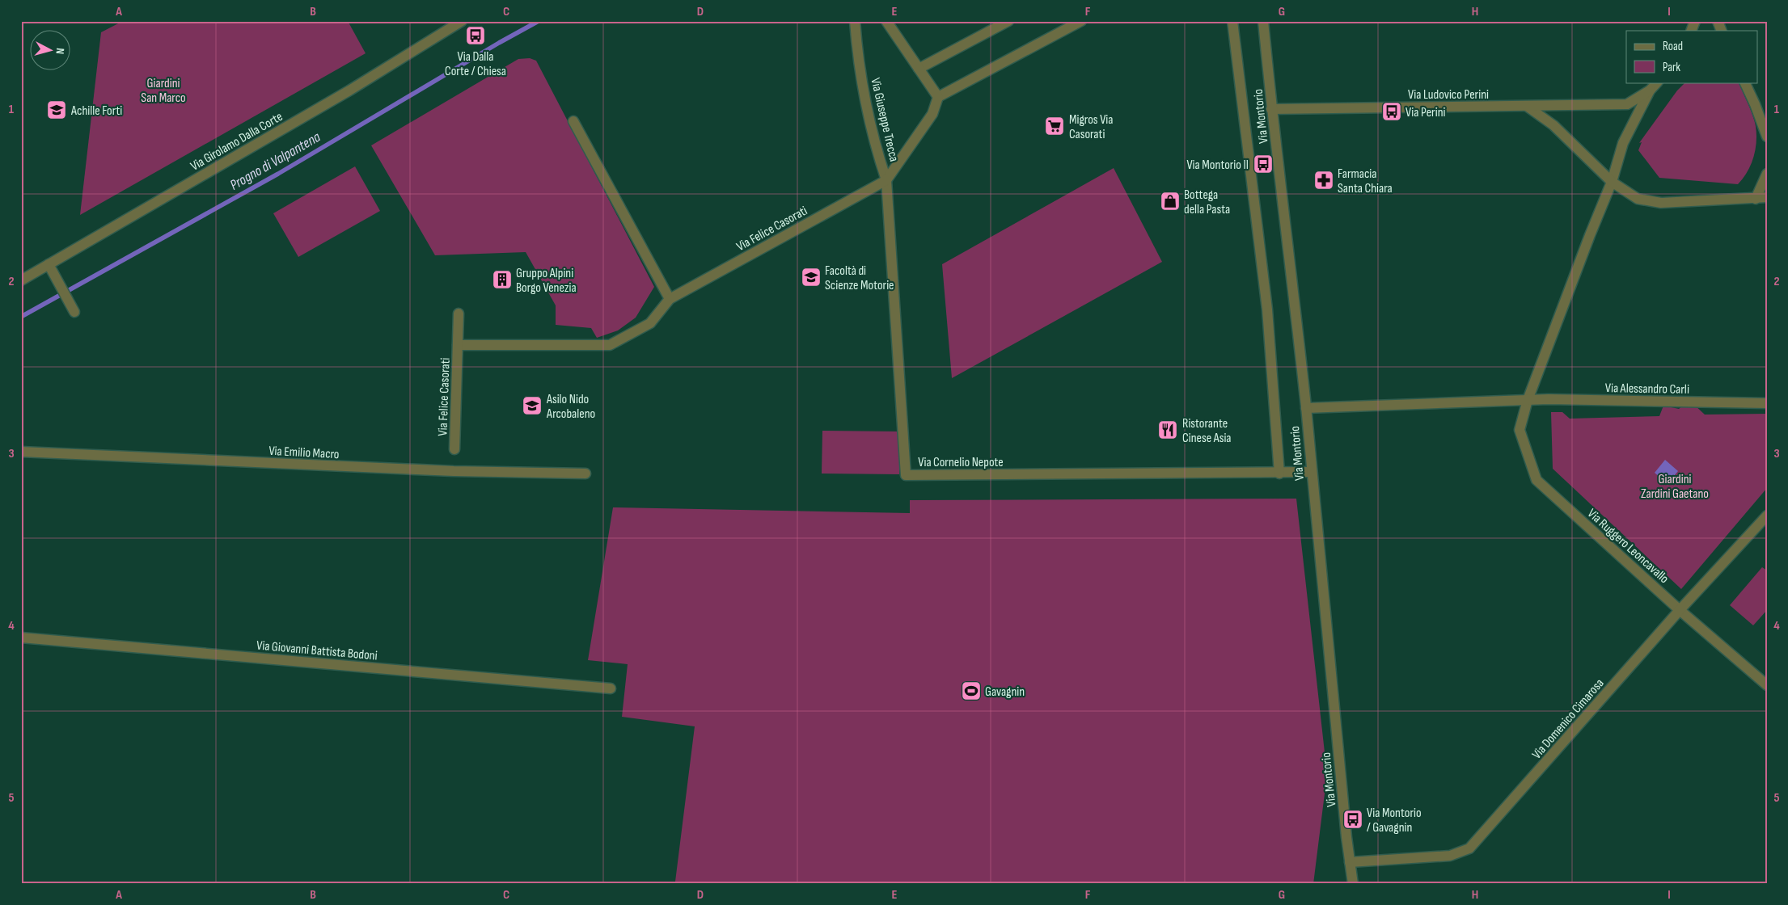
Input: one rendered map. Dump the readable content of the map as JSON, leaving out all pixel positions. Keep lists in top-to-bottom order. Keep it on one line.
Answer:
{"streets":{"street":["Via Ludovico Perini","Via Montorio","Via Giuseppe Trecca","Via Girolamo Dalla Corte","Via Felice Casorati","Via Alessandro Carli","Via Emilio Macro","Via Cornelio Nepote","Via Ruggero Leoncavallo","Via Giovanni Battista Bodoni","Via Domenico Cimarosa"]},"crossings":[["Via Ludovico Perini","Via Montorio"],["Via Montorio","Via Alessandro Carli"],["Via Montorio","Via Cornelio Nepote"],["Via Montorio","Via Domenico Cimarosa"],["Via Giuseppe Trecca","Via Felice Casorati"],["Via Giuseppe Trecca","Via Cornelio Nepote"],["Via Felice Casorati","Via Cornelio Nepote"],["Via Alessandro Carli","Via Ruggero Leoncavallo"],["Via Ruggero Leoncavallo","Via Domenico Cimarosa"]],"water":["Progno di Valpantena"],"parks":["Giardini San Marco","Giardini Zardini Gaetano"],"places":{"bus stop":["Via Dalla Corte / Chiesa","Via Perini","Via Montorio II","Via Montorio / Gavagnin"],"school or university":["Achille Forti","Facoltà di Scienze Motorie","Asilo Nido Arcobaleno"],"supermarket":["Migros Via Casorati"],"pharmacy":["Farmacia Santa Chiara"],"shop":["Bottega della Pasta"],"building":["Gruppo Alpini Borgo Venezia"],"restaurant":["Ristorante Cinese Asia"],"sports":["Gavagnin"]},"legend":["Road","Park"],"north":"right","grid":{"columns":["A","B","C","D","E","F","G","H","I"],"rows":["1","2","3","4","5"]}}
